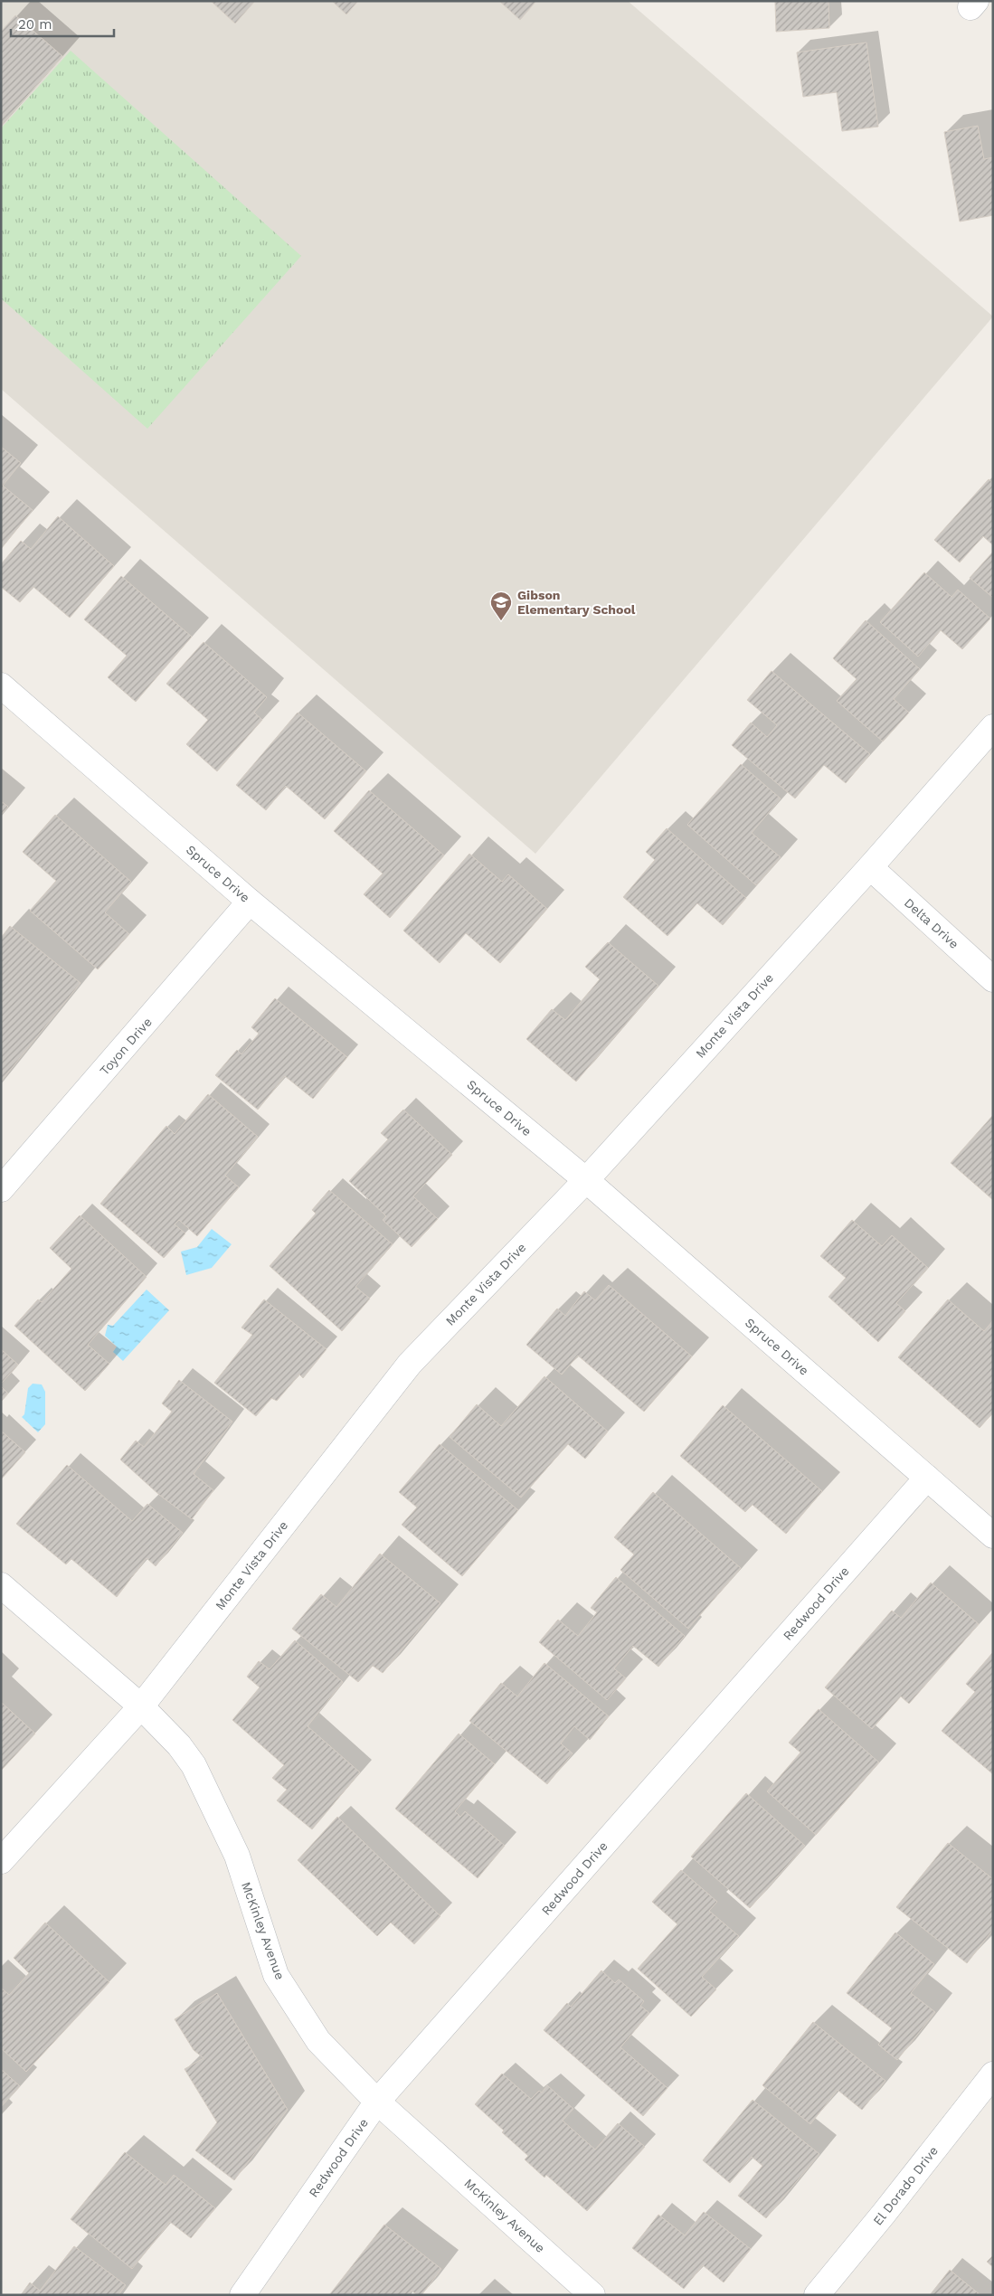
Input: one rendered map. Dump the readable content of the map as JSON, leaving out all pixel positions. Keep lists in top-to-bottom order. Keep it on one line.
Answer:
{"streets":{"street":["Spruce Drive","Delta Drive","Monte Vista Drive","Toyon Drive","Redwood Drive","McKinley Avenue","El Dorado Drive"]},"crossings":[["Spruce Drive","Monte Vista Drive"],["Spruce Drive","Toyon Drive"],["Spruce Drive","Redwood Drive"],["Delta Drive","Monte Vista Drive"],["Monte Vista Drive","McKinley Avenue"],["Redwood Drive","McKinley Avenue"]],"places":{"school or university":["Gibson Elementary School"]},"scale_bar":"20 m"}
